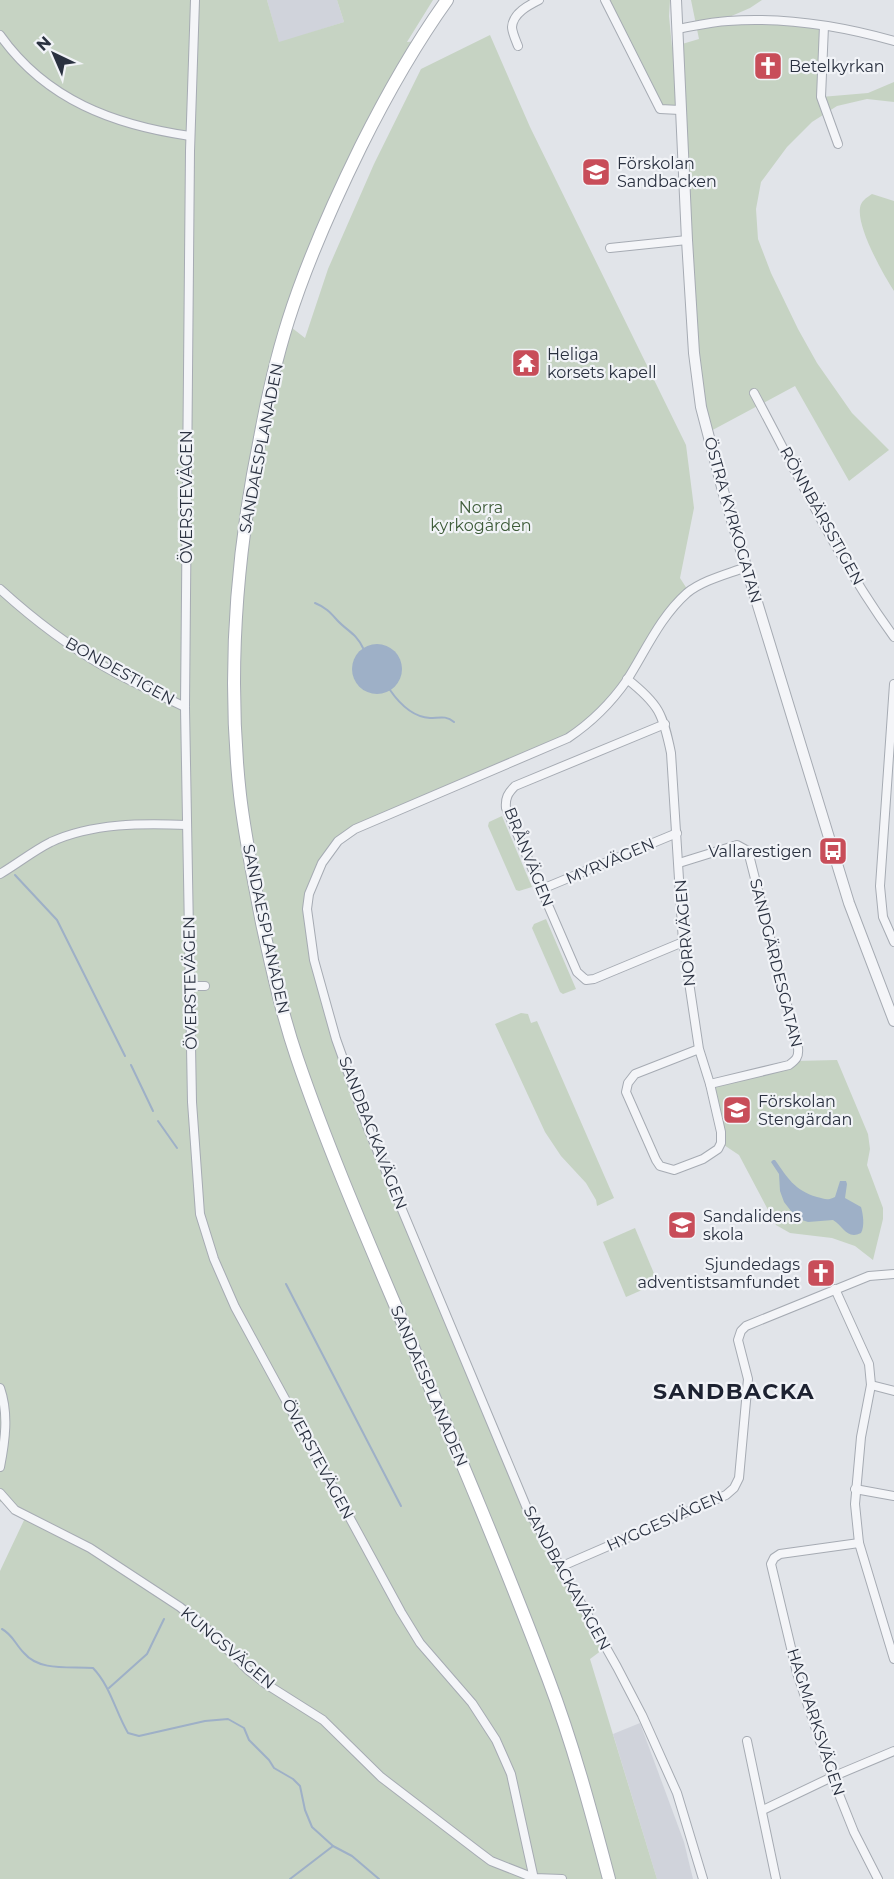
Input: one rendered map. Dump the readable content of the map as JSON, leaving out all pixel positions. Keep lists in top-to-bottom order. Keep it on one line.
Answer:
{"streets":{"main road":["SANDAESPLANADEN"],"street":["ÖVERSTEVÄGEN","RÖNNBÄRSSTIGEN","ÖSTRA KYRKOGATAN","BONDESTIGEN","BRÅNVÄGEN","MYRVÄGEN","NORRVÄGEN","SANDGÄRDESGATAN","SANDBACKAVÄGEN","HYGGESVÄGEN","KUNGSVÄGEN","HAGMARKSVÄGEN"]},"crossings":[["ÖVERSTEVÄGEN","BONDESTIGEN"],["ÖVERSTEVÄGEN","KUNGSVÄGEN"],["ÖSTRA KYRKOGATAN","SANDBACKAVÄGEN"],["BRÅNVÄGEN","MYRVÄGEN"],["BRÅNVÄGEN","NORRVÄGEN"],["MYRVÄGEN","NORRVÄGEN"],["NORRVÄGEN","SANDGÄRDESGATAN"],["NORRVÄGEN","SANDBACKAVÄGEN"],["SANDBACKAVÄGEN","HYGGESVÄGEN"]],"districts":["SANDBACKA"],"parks":["Norra kyrkogården"],"places":{"church":["Betelkyrkan","Sjundedags adventistsamfundet"],"school or university":["Förskolan Sandbacken","Förskolan Stengärdan","Sandalidens skola"],"temple":["Heliga korsets kapell"],"bus stop":["Vallarestigen"]},"north":"top left"}
